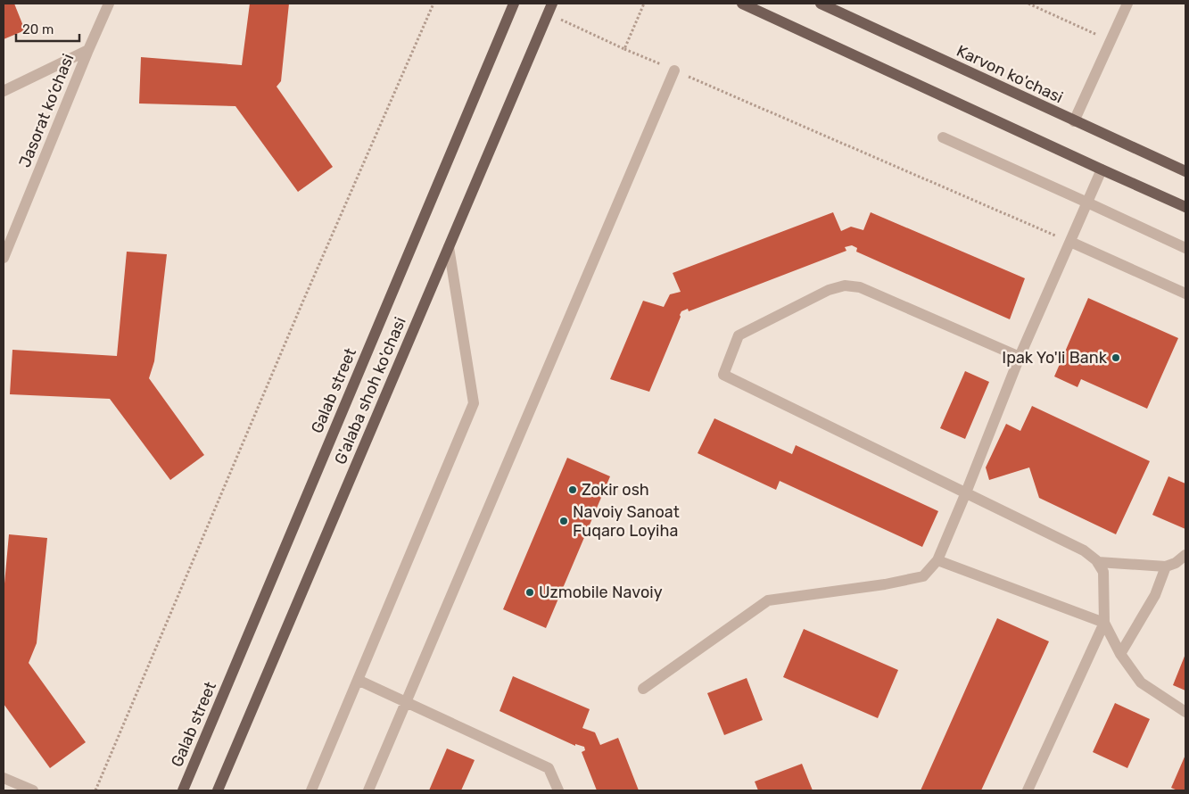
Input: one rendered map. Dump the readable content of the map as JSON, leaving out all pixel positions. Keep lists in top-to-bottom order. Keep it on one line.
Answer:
{"streets":{"main road":["Karvon ko'chasi","Galab street","G'alaba shoh ko'chasi"],"street":["Jasorat ko‘chasi"]},"places":["Ipak Yo'li Bank","Zokir osh","Navoiy Sanoat Fuqaro Loyiha","Uzmobile Navoiy"],"scale_bar":"20 m"}
